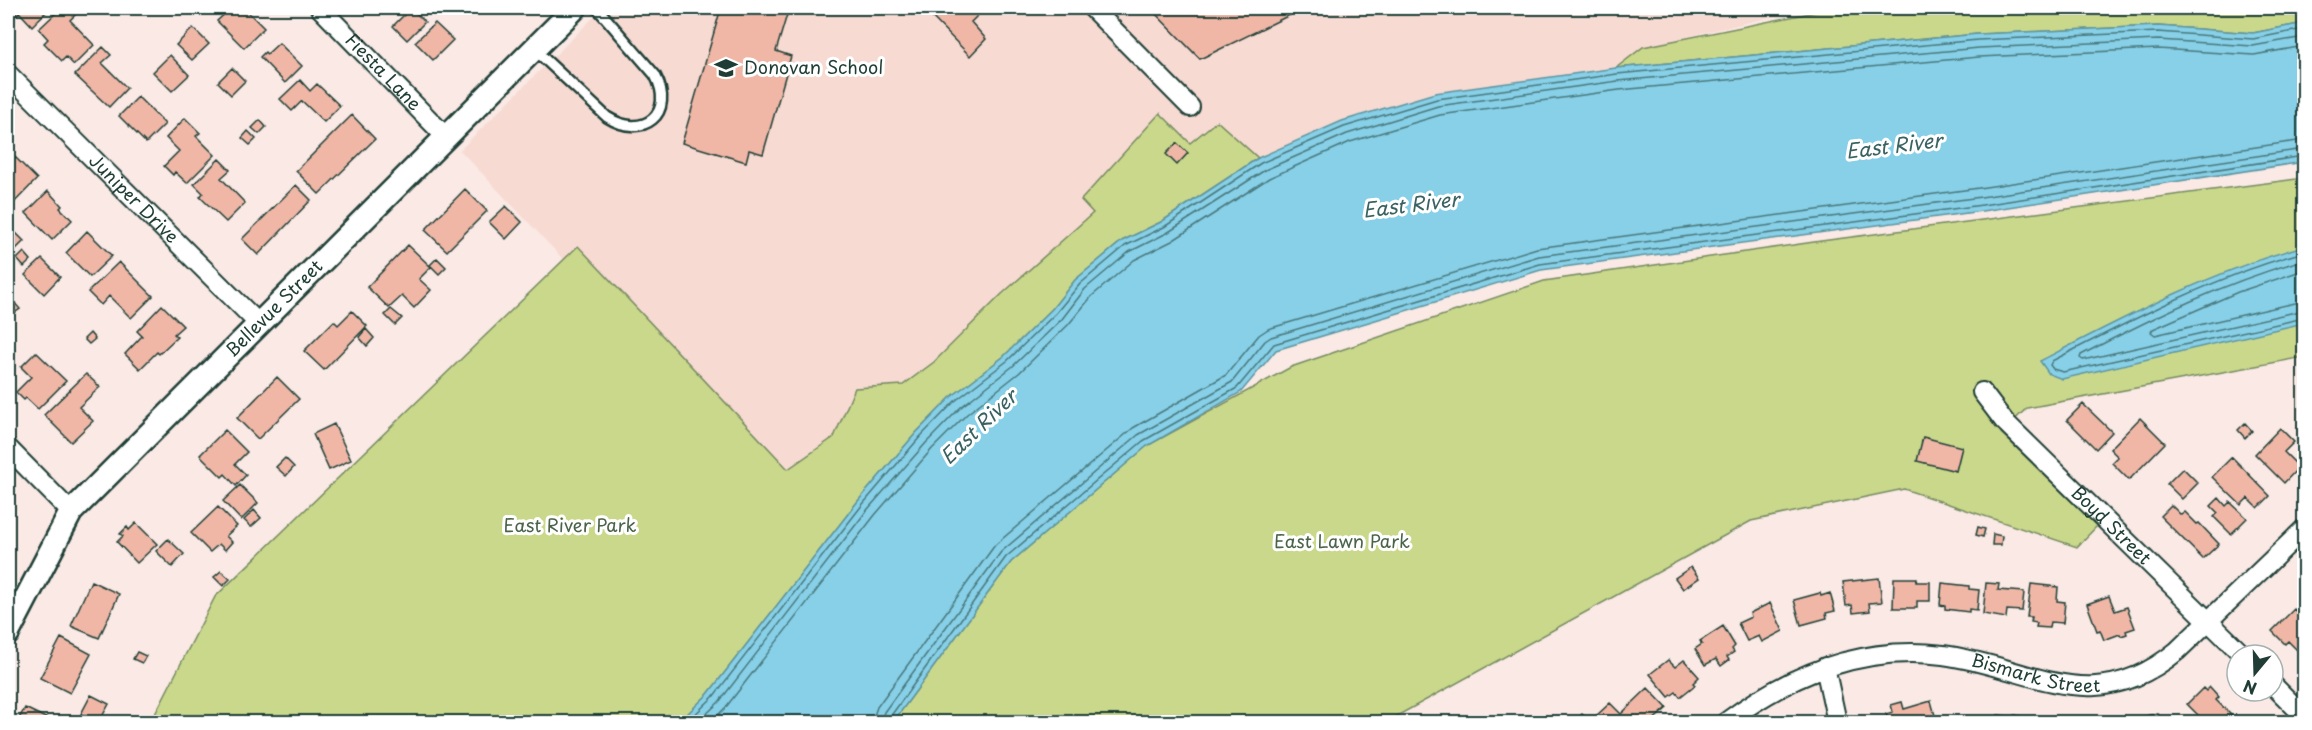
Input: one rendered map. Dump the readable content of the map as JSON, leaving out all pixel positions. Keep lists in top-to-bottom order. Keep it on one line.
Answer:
{"streets":{"street":["Fiesta Lane","Juniper Drive","Bellevue Street","Boyd Street","Bismark Street"]},"crossings":[["Fiesta Lane","Bellevue Street"],["Juniper Drive","Bellevue Street"],["Boyd Street","Bismark Street"]],"water":["East River"],"parks":["East River Park","East Lawn Park"],"places":{"school or university":["Donovan School"]},"north":"bottom"}
